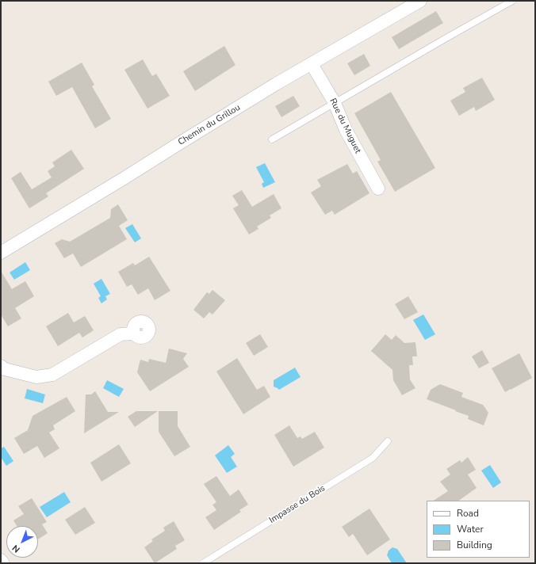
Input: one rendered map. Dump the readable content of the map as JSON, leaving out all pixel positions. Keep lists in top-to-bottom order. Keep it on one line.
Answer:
{"streets":{"street":["Chemin du Grillou","Rue du Muguet"],"lane":["Impasse du Bois"]},"crossings":[["Chemin du Grillou","Rue du Muguet"]],"legend":["Road","Water","Building"],"north":"bottom left"}
